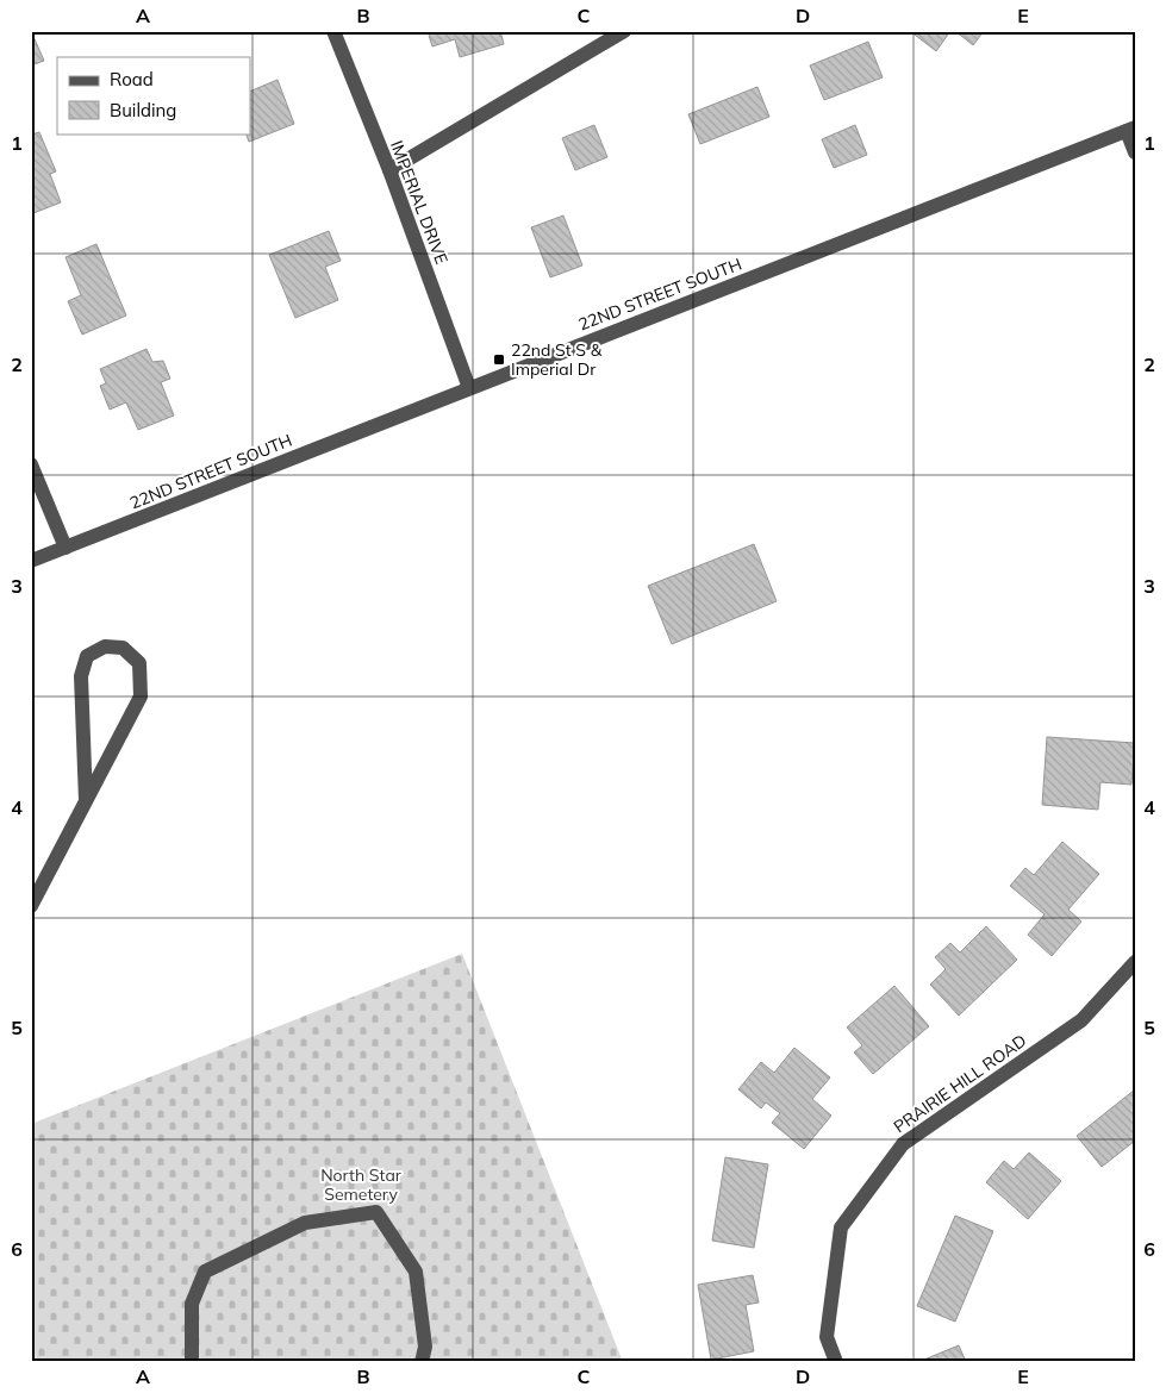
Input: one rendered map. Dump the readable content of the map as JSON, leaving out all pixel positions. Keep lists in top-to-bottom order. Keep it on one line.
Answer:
{"streets":{"street":["IMPERIAL DRIVE","22ND STREET SOUTH","PRAIRIE HILL ROAD"]},"crossings":[["IMPERIAL DRIVE","22ND STREET SOUTH"]],"parks":["North Star Semetery"],"places":{"transit":["22nd St S & Imperial Dr"]},"legend":["Road","Building"],"grid":{"columns":["A","B","C","D","E"],"rows":["1","2","3","4","5","6"]}}
